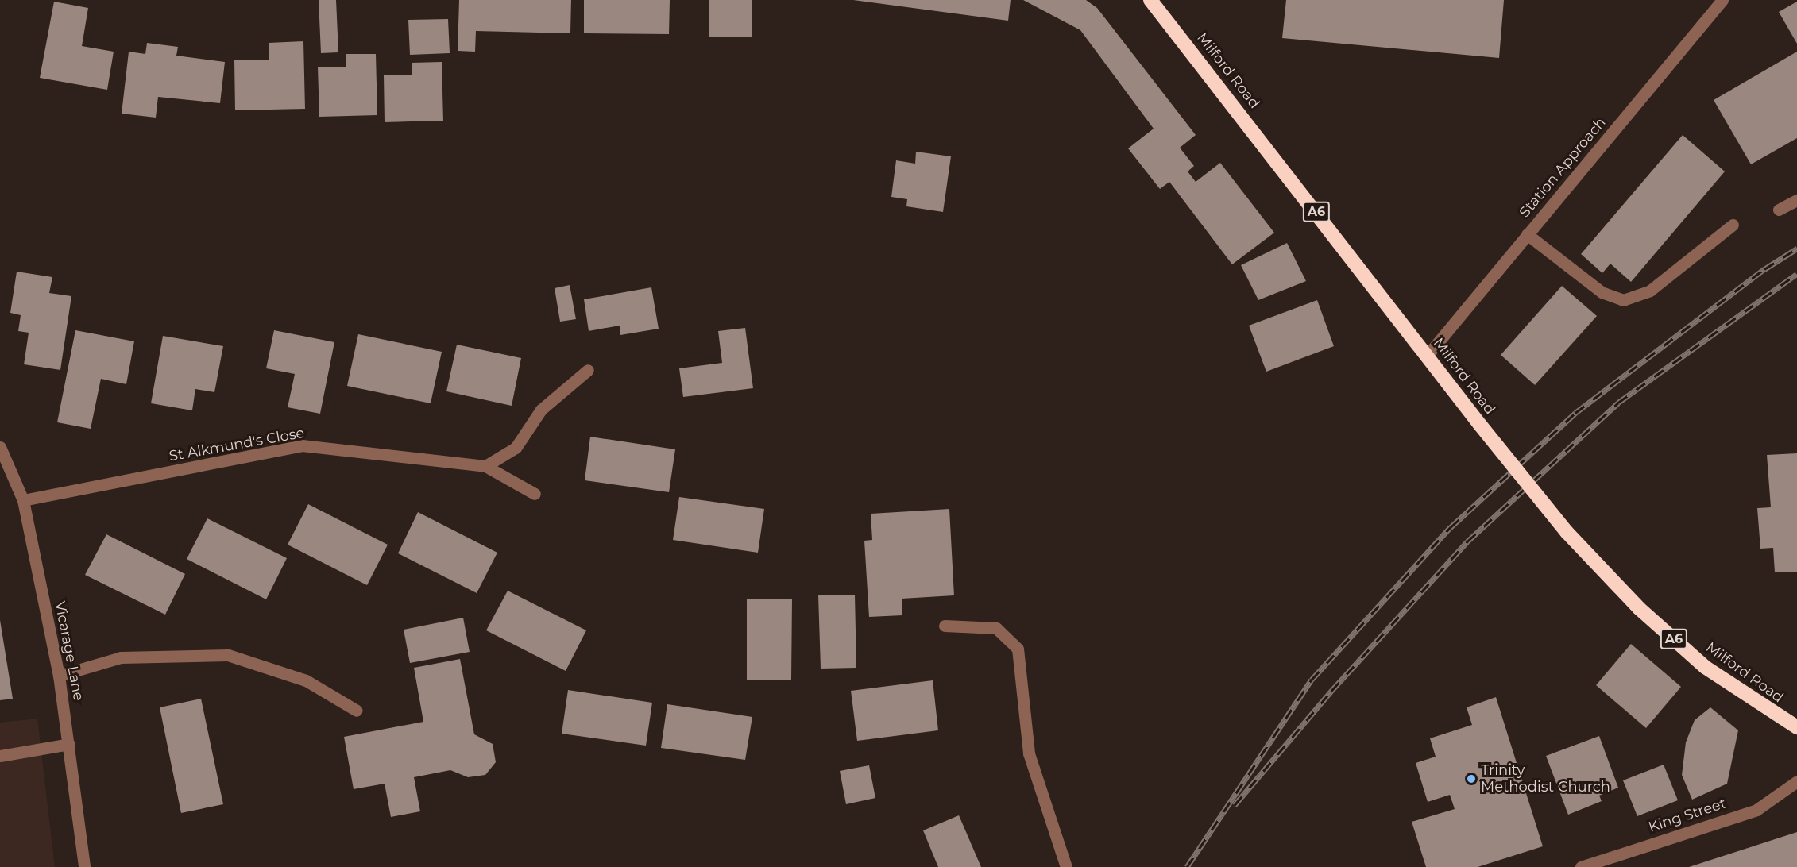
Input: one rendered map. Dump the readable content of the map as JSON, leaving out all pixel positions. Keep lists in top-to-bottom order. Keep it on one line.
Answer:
{"streets":{"highway":["Milford Road","A6"],"street":["Station Approach","St Alkmund's Close","Vicarage Lane","King Street"]},"crossings":[["Milford Road","Station Approach"],["St Alkmund's Close","Vicarage Lane"]],"places":["Trinity Methodist Church"]}
